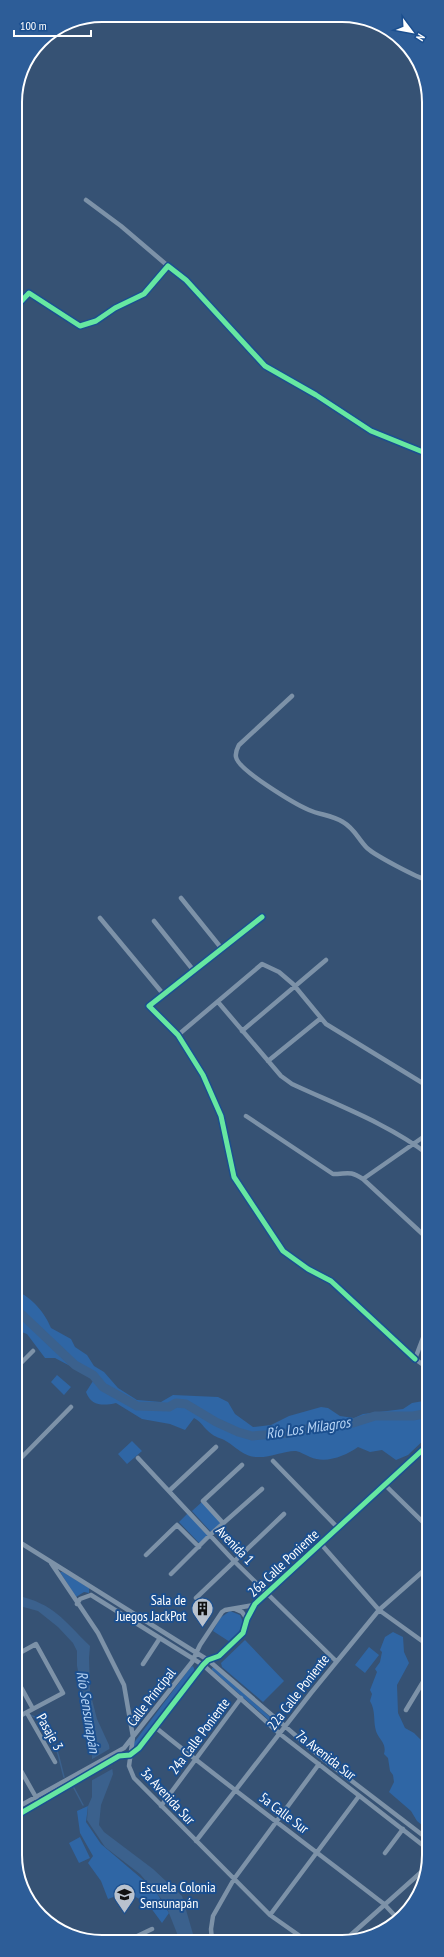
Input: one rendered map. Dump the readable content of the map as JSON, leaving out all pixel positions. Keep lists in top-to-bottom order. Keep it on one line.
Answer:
{"streets":{"street":["Avenida 1","26a Calle Poniente","22a Calle Poniente","Calle Principal","Pasaje 3","24a Calle Poniente","7a Avenida Sur","3a Avenida Sur","5a Calle Sur"]},"crossings":[["Avenida 1","26a Calle Poniente"],["Avenida 1","22a Calle Poniente"],["26a Calle Poniente","Calle Principal"],["26a Calle Poniente","7a Avenida Sur"],["26a Calle Poniente","3a Avenida Sur"],["26a Calle Poniente","5a Calle Sur"],["22a Calle Poniente","7a Avenida Sur"],["22a Calle Poniente","3a Avenida Sur"],["22a Calle Poniente","5a Calle Sur"],["Calle Principal","7a Avenida Sur"],["Calle Principal","3a Avenida Sur"],["24a Calle Poniente","7a Avenida Sur"],["24a Calle Poniente","3a Avenida Sur"],["24a Calle Poniente","5a Calle Sur"]],"water":["Río Los Milagros","Río Sensunapán"],"places":{"building":["Sala de Juegos JackPot"],"school or university":["Escuela Colonia Sensunapán"]},"scale_bar":"100 m","north":"bottom right"}
